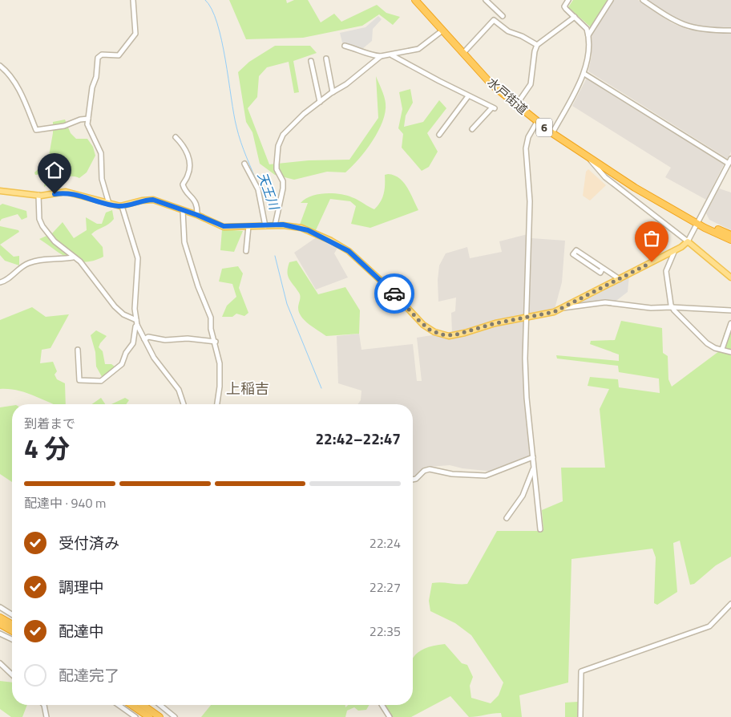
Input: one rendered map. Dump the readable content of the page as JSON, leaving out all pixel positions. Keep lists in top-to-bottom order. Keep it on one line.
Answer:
{"streets":{"highway":["水戸街道","6"]},"districts":["上稲吉"],"water":["天王川"],"page":{"heading":["4 分","到着まで","22:42–22:47"],"bar":"配達中 · 940 m","list":[["受付済み","22:24"],["調理中","22:27"],["配達中","22:35"],"配達完了"]}}
